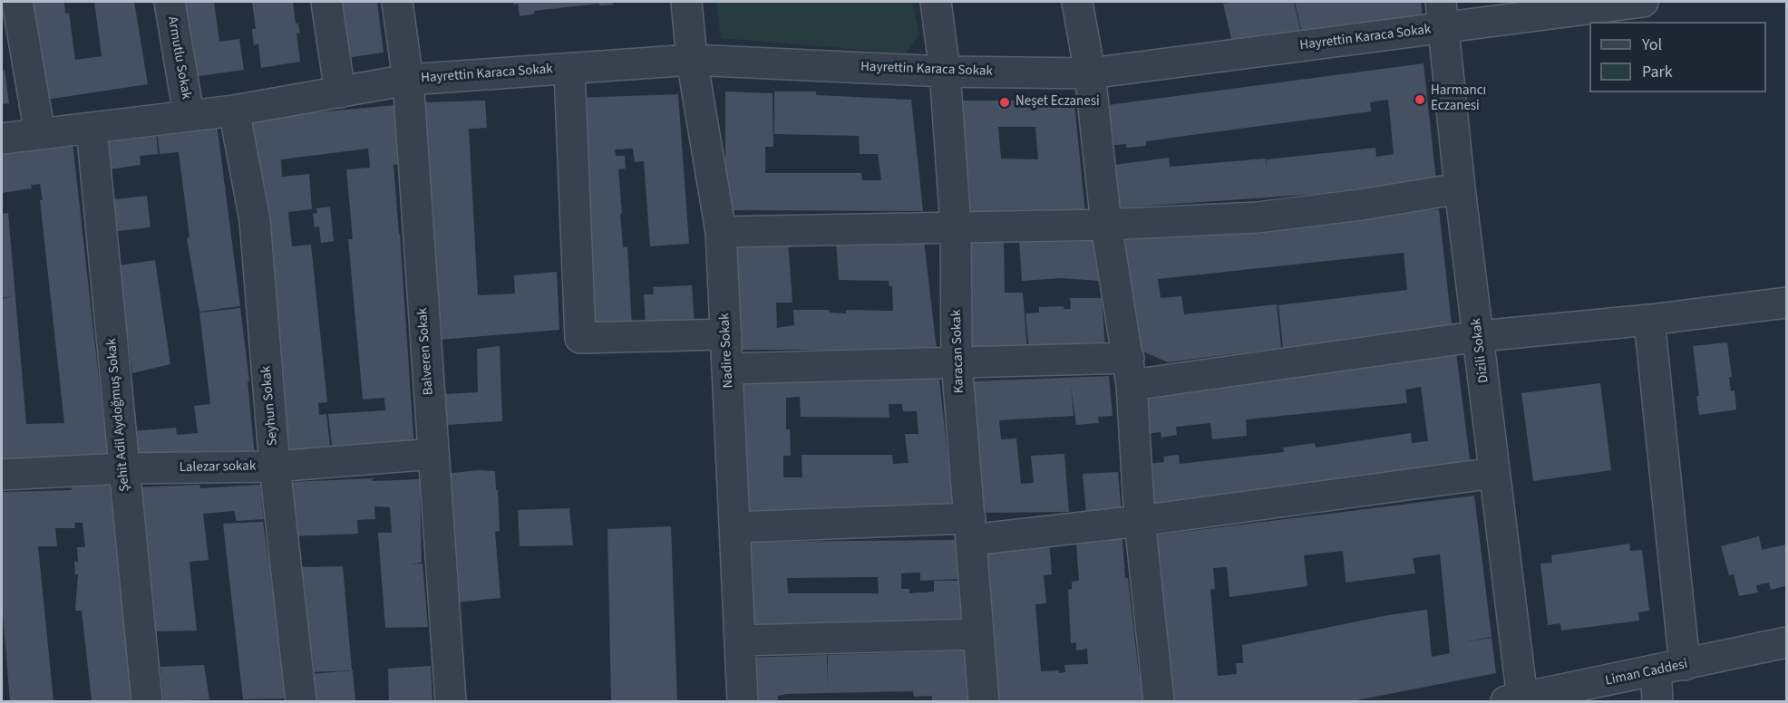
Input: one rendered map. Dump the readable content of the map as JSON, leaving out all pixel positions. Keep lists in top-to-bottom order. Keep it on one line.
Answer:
{"streets":{"street":["Hayrettin Karaca Sokak","Armutlu Sokak","Nadire Sokak","Dizili Sokak","Balveren Sokak","Karacan Sokak","Seyhun Sokak","Şehit Adil Aydoğmuş Sokak","Lalezar sokak","Liman Caddesi"]},"crossings":[["Hayrettin Karaca Sokak","Nadire Sokak"],["Hayrettin Karaca Sokak","Dizili Sokak"],["Hayrettin Karaca Sokak","Balveren Sokak"],["Hayrettin Karaca Sokak","Karacan Sokak"],["Hayrettin Karaca Sokak","Seyhun Sokak"],["Dizili Sokak","Liman Caddesi"],["Balveren Sokak","Lalezar sokak"],["Seyhun Sokak","Lalezar sokak"],["Şehit Adil Aydoğmuş Sokak","Lalezar sokak"]],"places":["Harmancı Eczanesi","Neşet Eczanesi"],"legend":["Yol","Park"]}
